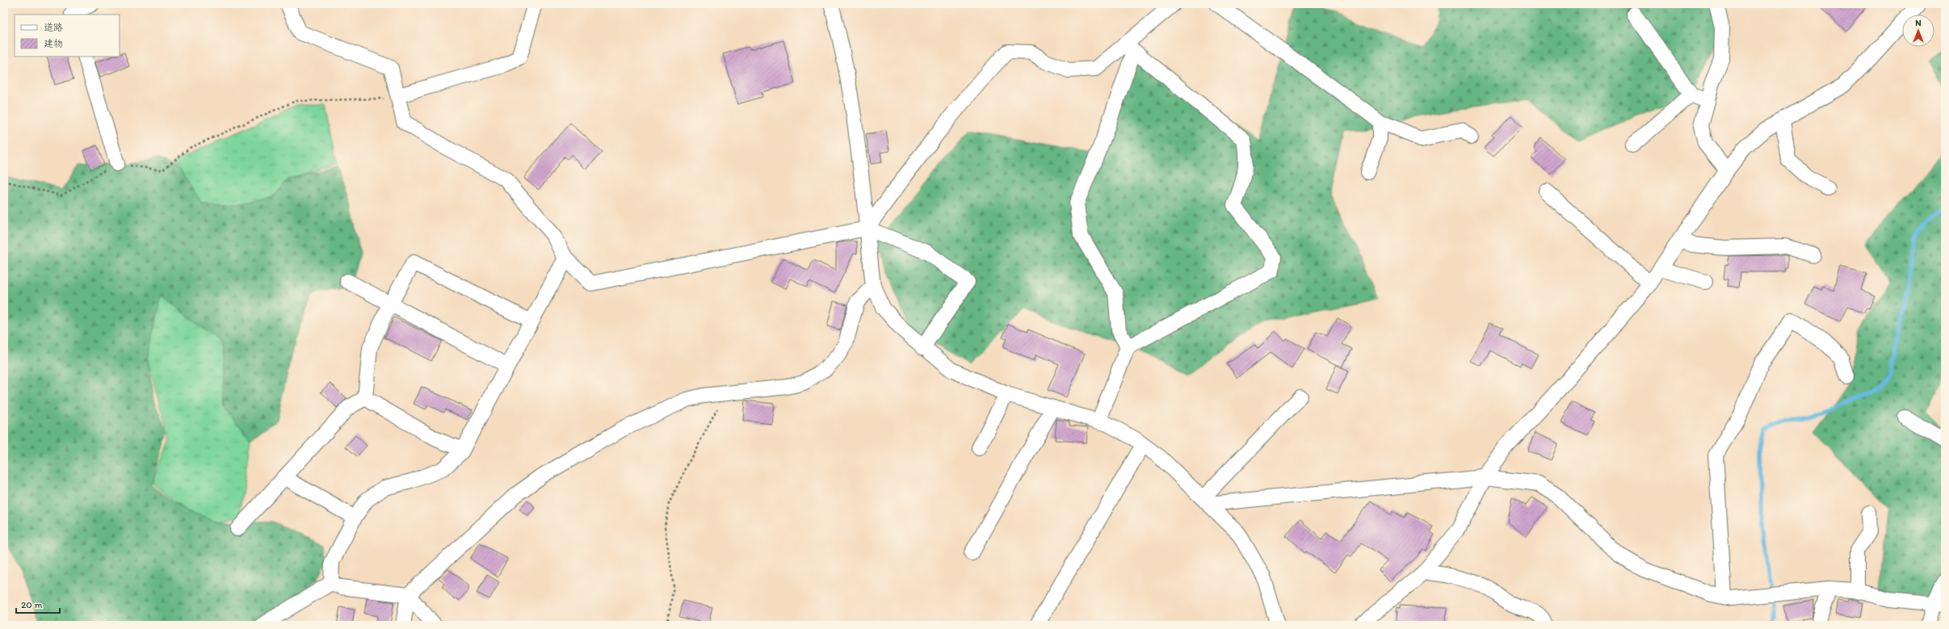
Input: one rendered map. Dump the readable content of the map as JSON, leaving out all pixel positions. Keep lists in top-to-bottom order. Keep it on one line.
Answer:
{"legend":["道路","建物"],"scale_bar":"20 m","north":"top"}
